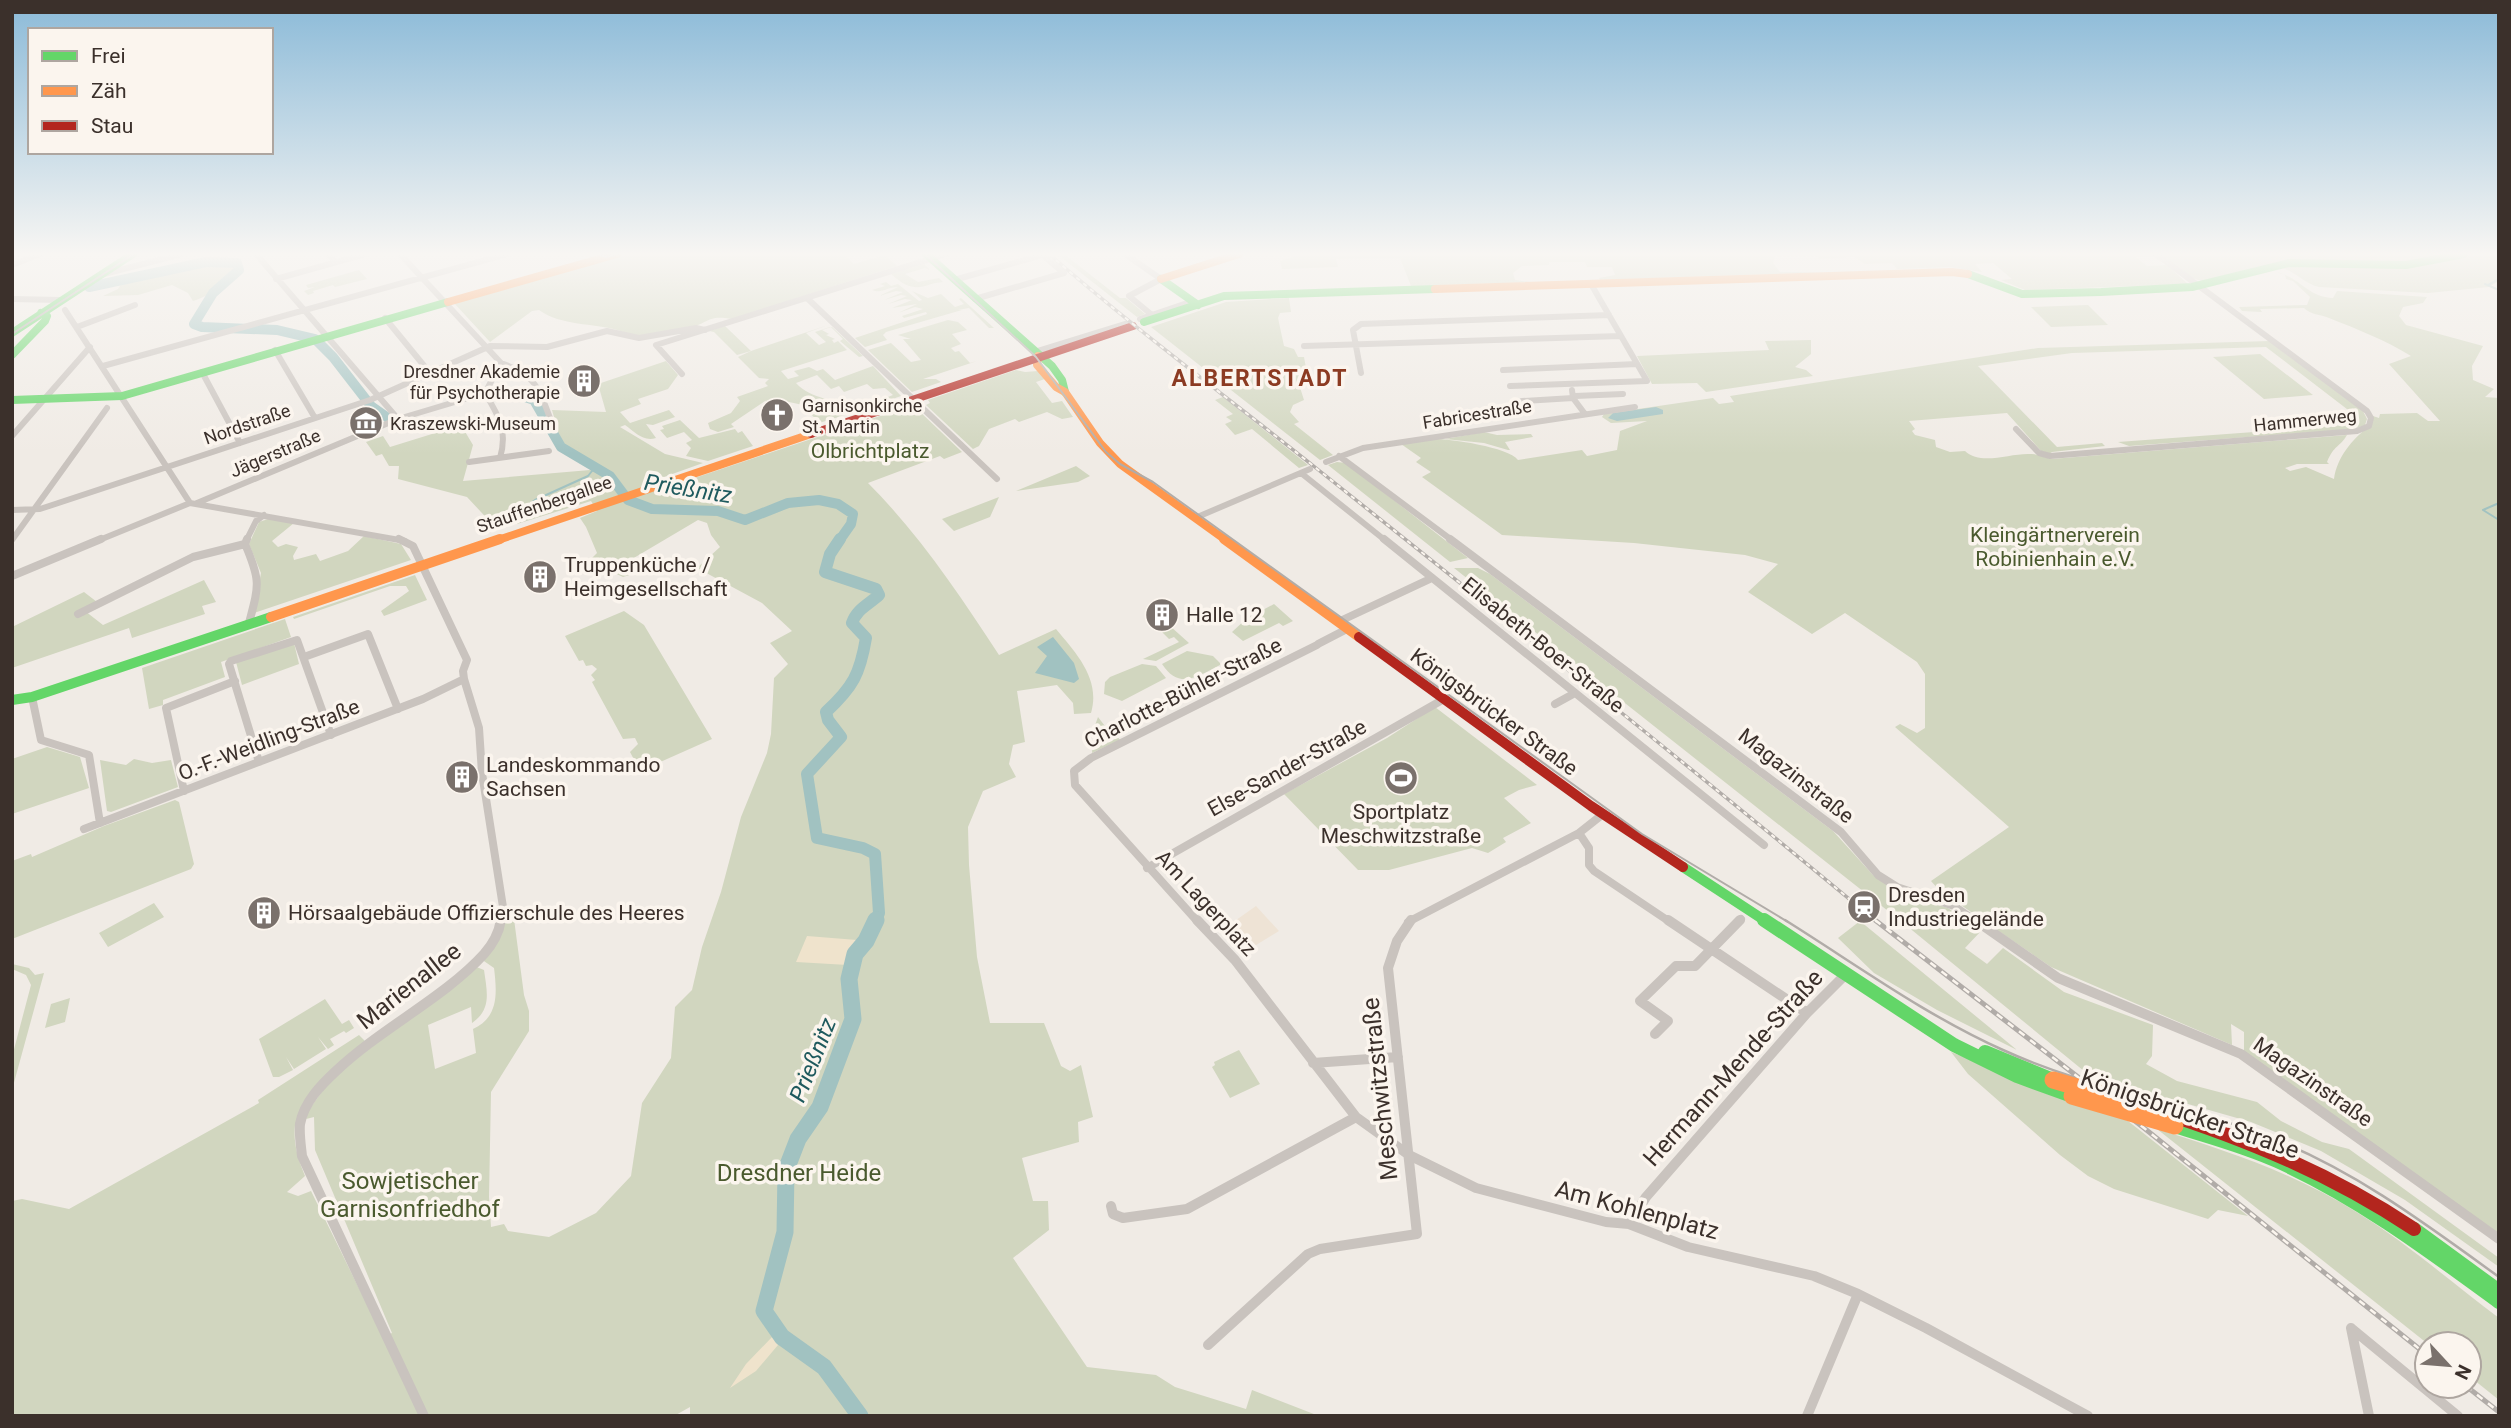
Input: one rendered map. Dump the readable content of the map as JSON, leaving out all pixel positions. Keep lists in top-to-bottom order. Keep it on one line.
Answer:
{"streets":{"main road":["Stauffenbergallee","Königsbrücker Straße"],"street":["Fabricestraße","Hammerweg","Nordstraße","Jägerstraße","Elisabeth-Boer-Straße","Charlotte-Bühler-Straße","O.-F.-Weidling-Straße","Else-Sander-Straße","Magazinstraße","Am Lagerplatz","Marienallee","Hermann-Mende-Straße","Meschwitzstraße","Am Kohlenplatz"]},"crossings":[["Fabricestraße","Magazinstraße"],["Stauffenbergallee","Königsbrücker Straße"],["Stauffenbergallee","Marienallee"],["Elisabeth-Boer-Straße","Charlotte-Bühler-Straße"],["Charlotte-Bühler-Straße","Königsbrücker Straße"],["Charlotte-Bühler-Straße","Am Lagerplatz"],["Königsbrücker Straße","Else-Sander-Straße"],["Königsbrücker Straße","Hermann-Mende-Straße"],["Königsbrücker Straße","Meschwitzstraße"],["O.-F.-Weidling-Straße","Marienallee"],["Else-Sander-Straße","Am Lagerplatz"],["Am Lagerplatz","Meschwitzstraße"],["Am Lagerplatz","Am Kohlenplatz"],["Hermann-Mende-Straße","Am Kohlenplatz"],["Meschwitzstraße","Am Kohlenplatz"]],"districts":["ALBERTSTADT"],"water":["Prießnitz"],"parks":["Olbrichtplatz","Kleingärtnerverein Robinienhain e.V.","Dresdner Heide","Sowjetischer Garnisonfriedhof"],"places":{"building":["Dresdner Akademie für Psychotherapie","Truppenküche / Heimgesellschaft","Halle 12","Landeskommando Sachsen","Hörsaalgebäude Offizierschule des Heeres"],"church":["Garnisonkirche St. Martin"],"museum":["Kraszewski-Museum"],"sports":["Sportplatz Meschwitzstraße"],"station":["Dresden Industriegelände"]},"legend":["Frei","Zäh","Stau"],"north":"bottom right"}
